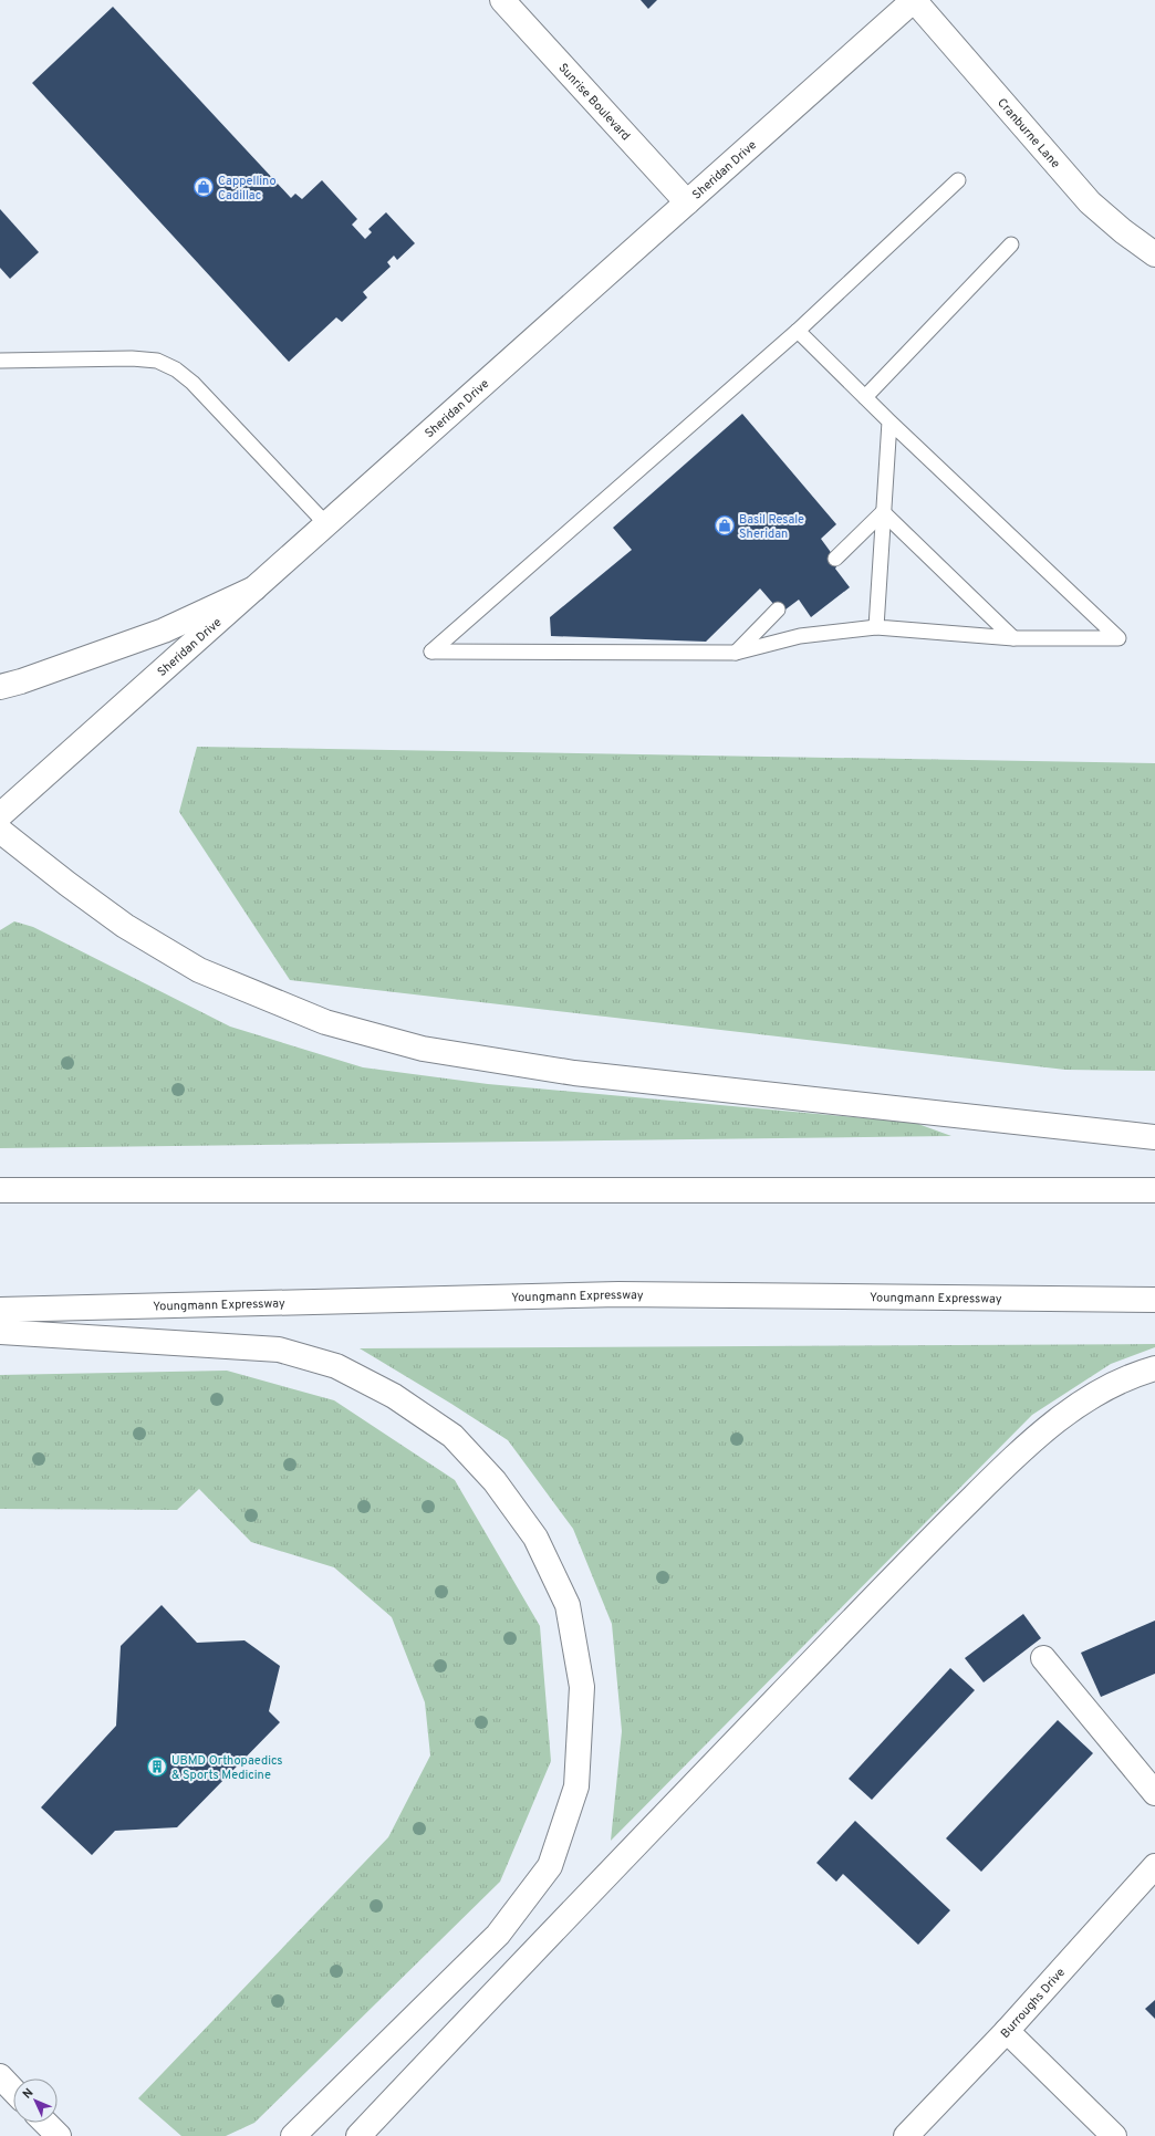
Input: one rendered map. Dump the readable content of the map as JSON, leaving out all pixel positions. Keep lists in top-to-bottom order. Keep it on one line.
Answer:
{"streets":{"main road":["Sunrise Boulevard","Cranburne Lane","Sheridan Drive","Youngmann Expressway","Burroughs Drive"]},"crossings":[["Sunrise Boulevard","Sheridan Drive"],["Cranburne Lane","Sheridan Drive"]],"places":{"shop":["Cappellino Cadillac","Basil Resale Sheridan"],"building":["UBMD Orthopaedics & Sports Medicine"]},"north":"top left"}
